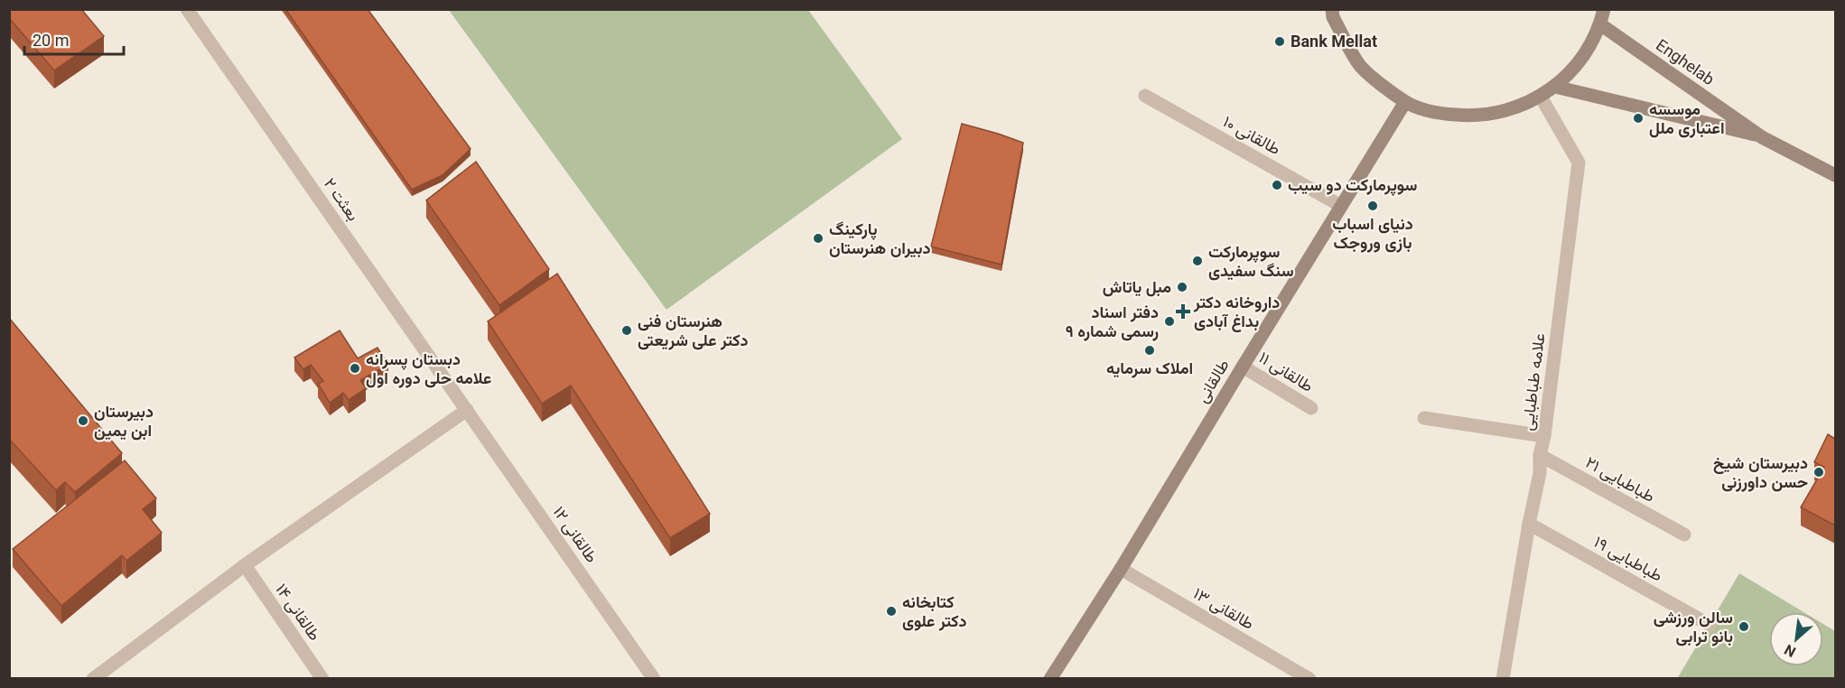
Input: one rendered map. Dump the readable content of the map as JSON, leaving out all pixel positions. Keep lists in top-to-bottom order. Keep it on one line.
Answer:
{"streets":{"main road":["Enghelab","طالقانی"],"street":["طالقانی ۱۰","بعثت ۲","طالقانی ۱۱","علامه طباطبایی","طباطبایی ۲۱","طالقانی ۱۲","طباطبایی ۱۹","طالقانی ۱۳","طالقانی ۱۴"]},"crossings":[["طالقانی ۱۰","طالقانی"],["بعثت ۲","طالقانی ۱۲"],["طالقانی ۱۱","طالقانی"],["طالقانی","طالقانی ۱۳"],["علامه طباطبایی","طباطبایی ۲۱"],["علامه طباطبایی","طباطبایی ۱۹"]],"places":{"other":["Bank Mellat","موسسه اعتباری ملل","سوپرمارکت دو سیب","دنیای اسباب بازی وروجک","پارکینگ دبیران هنرستان","سوپرمارکت سنگ سفیدی","مبل یاتاش","دفتر اسناد رسمی شماره ۹","هنرستان فنی دکتر علی شریعتی","املاک سرمایه","دبستان پسرانه علامه حلی دوره اول","دبیرستان ابن یمین","دبیرستان شیخ حسن داورزنی","کتابخانه دکتر علوی","سالن ورزشی بانو ترابی"],"health":["داروخانه دکتر بداغ آبادی"]},"scale_bar":"20 m","north":"bottom left"}
